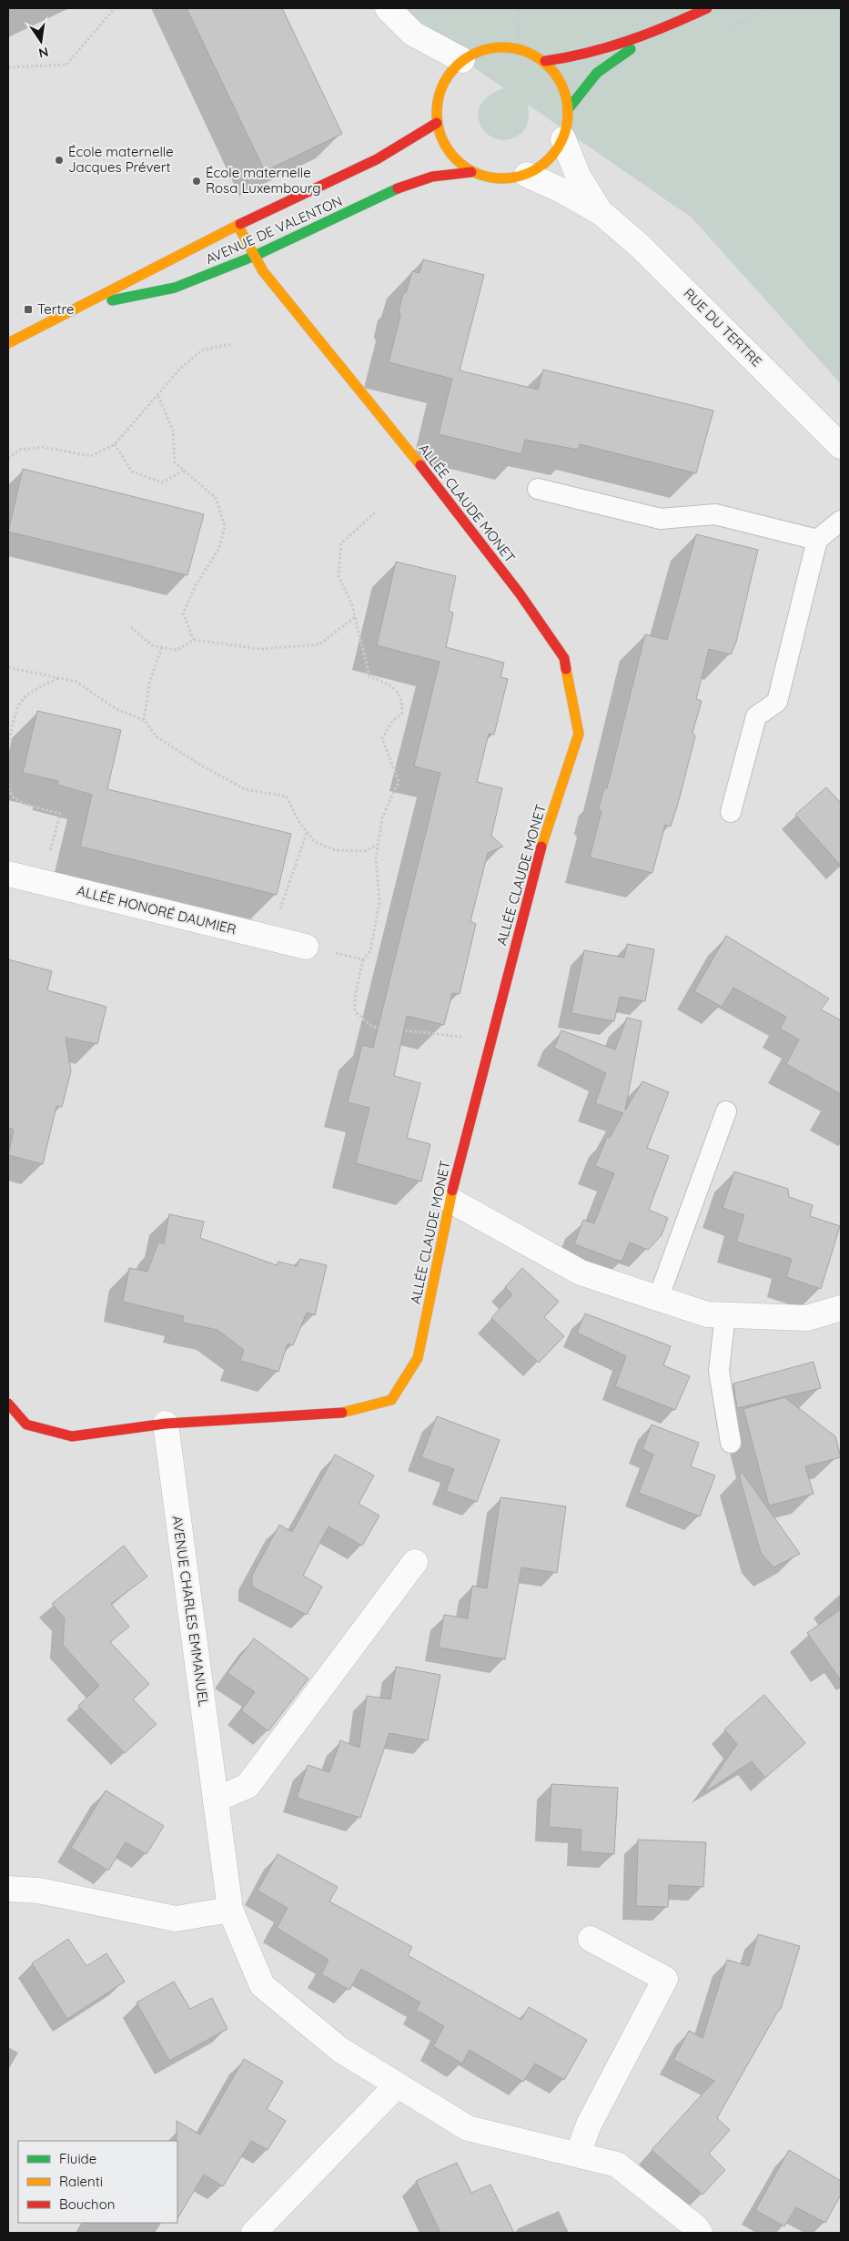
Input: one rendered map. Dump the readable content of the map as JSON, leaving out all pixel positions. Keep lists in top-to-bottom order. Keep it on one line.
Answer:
{"streets":{"street":["AVENUE DE VALENTON","RUE DU TERTRE","ALLÉE CLAUDE MONET","ALLÉE HONORÉ DAUMIER","AVENUE CHARLES EMMANUEL"]},"crossings":[["AVENUE DE VALENTON","RUE DU TERTRE"],["AVENUE DE VALENTON","ALLÉE CLAUDE MONET"],["ALLÉE CLAUDE MONET","AVENUE CHARLES EMMANUEL"]],"places":{"other":["École maternelle Jacques Prévert","École maternelle Rosa Luxembourg"],"transit":["Tertre"]},"legend":["Fluide","Ralenti","Bouchon"],"north":"bottom"}
